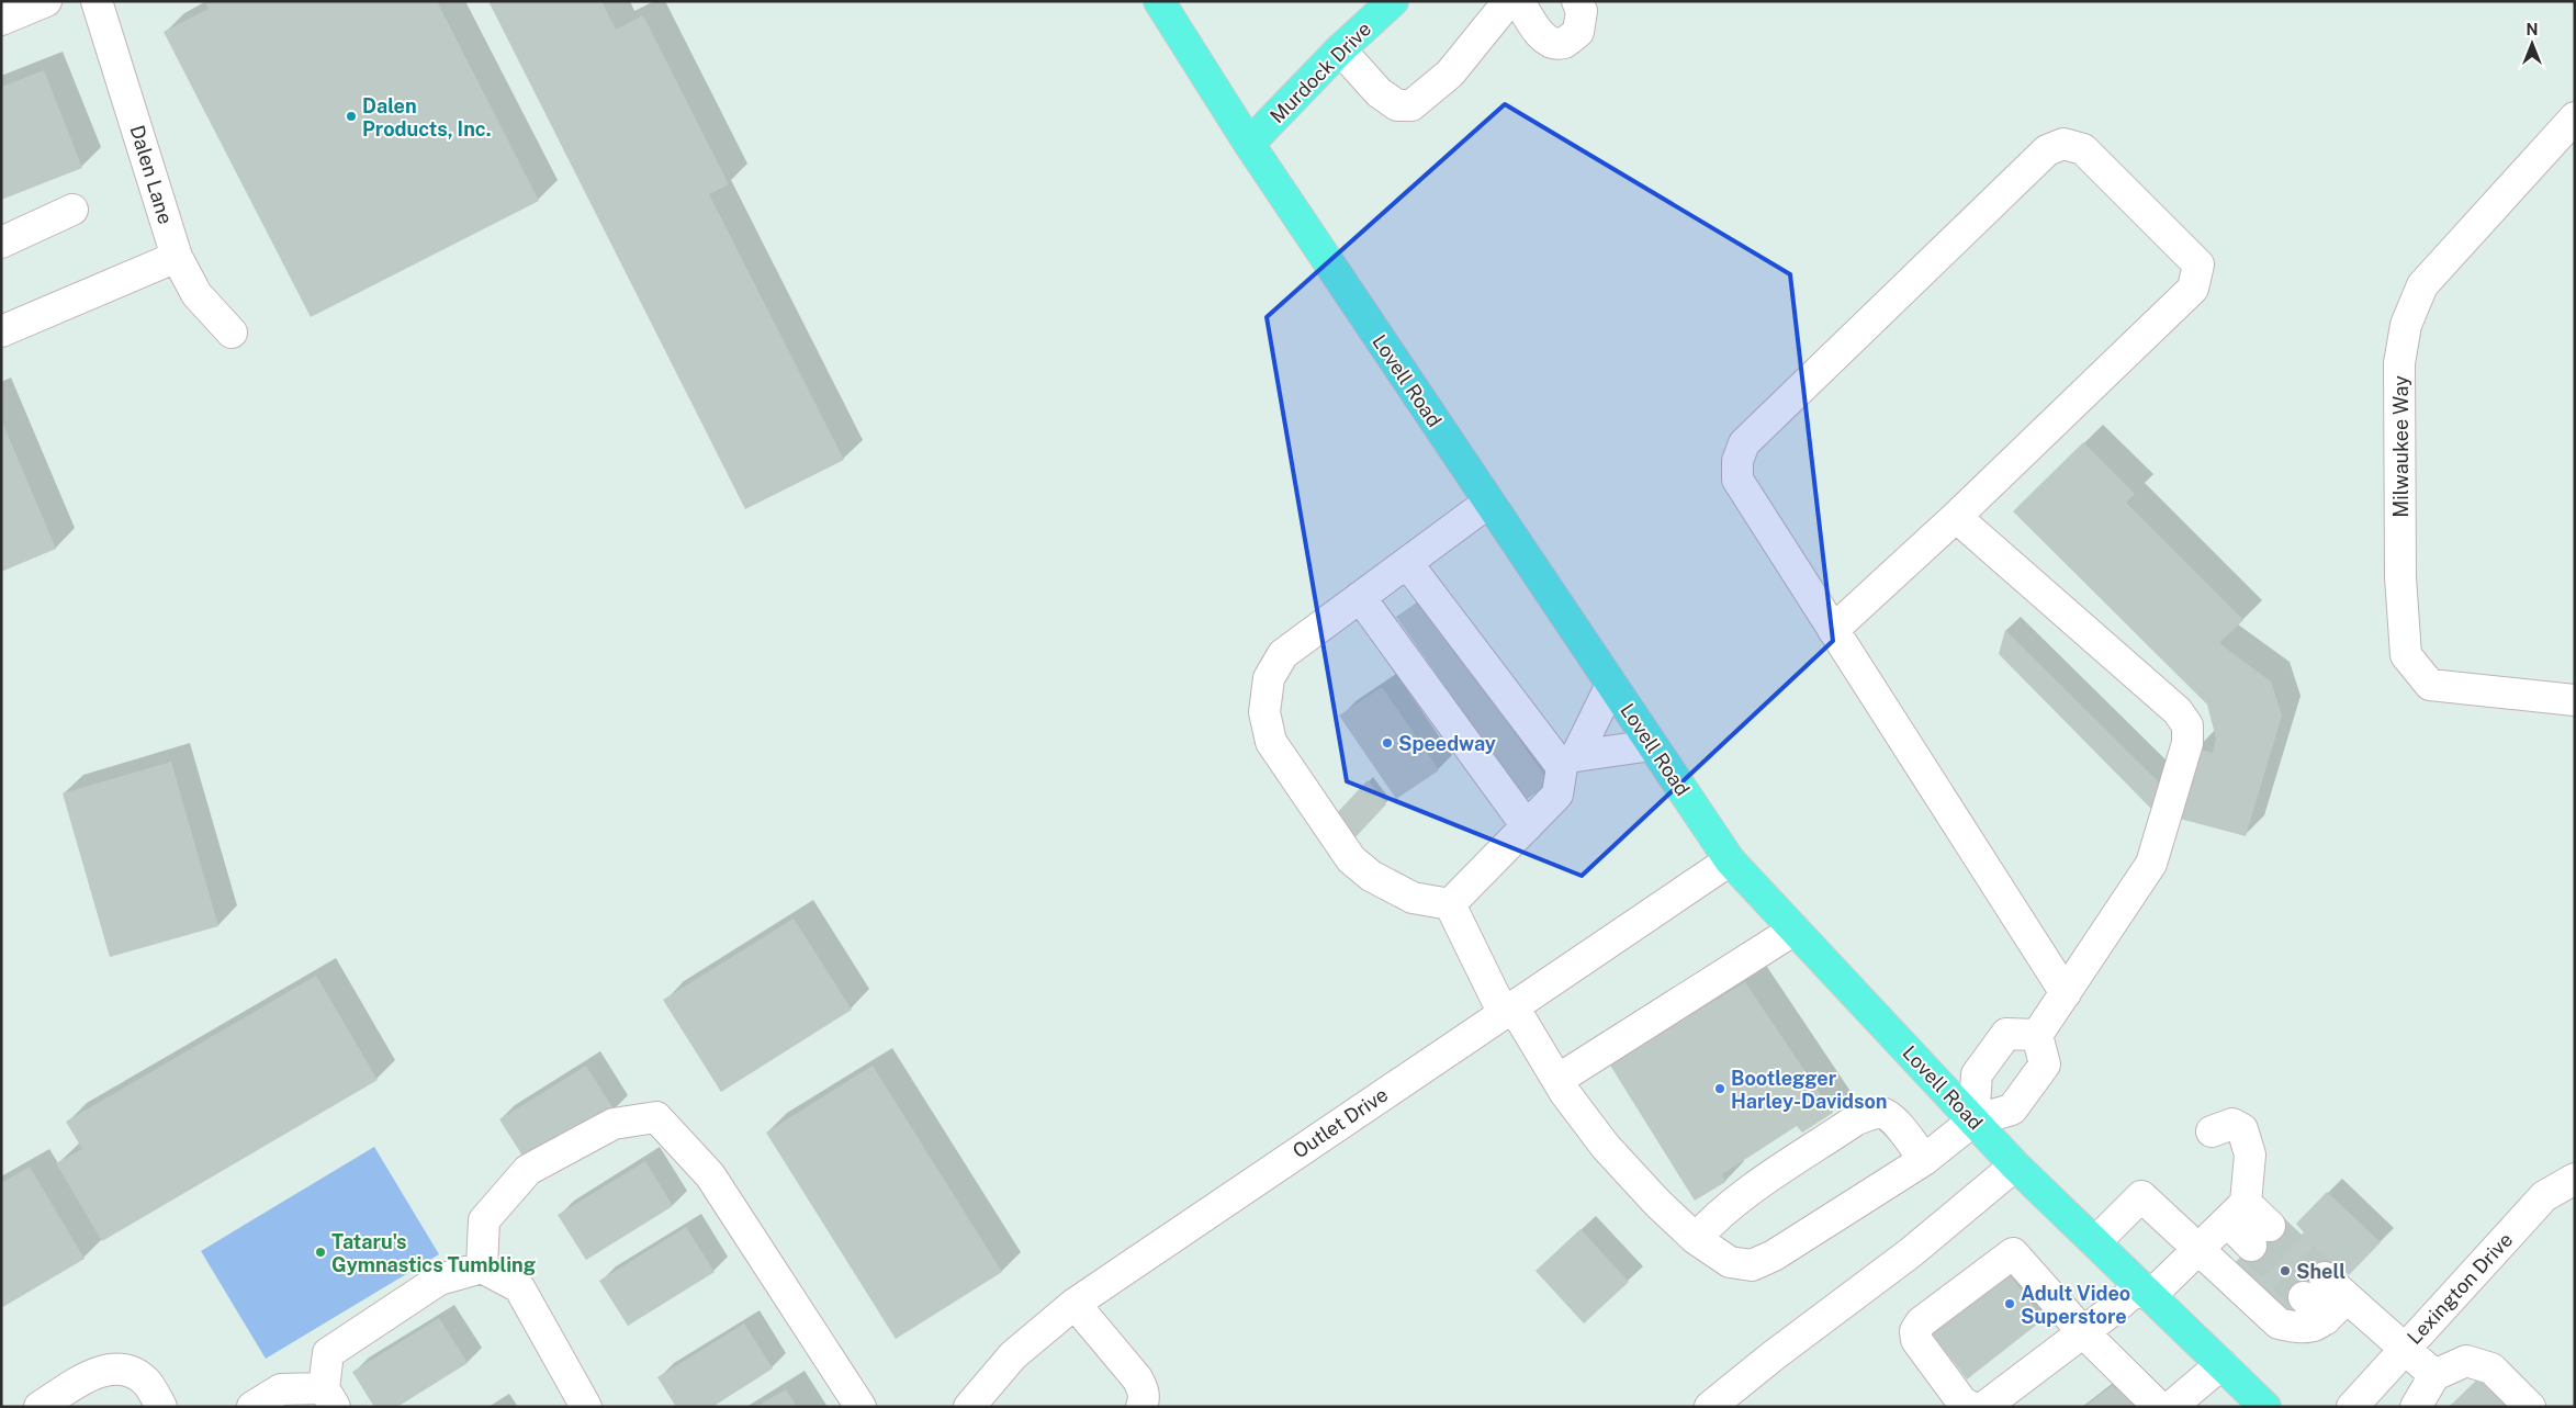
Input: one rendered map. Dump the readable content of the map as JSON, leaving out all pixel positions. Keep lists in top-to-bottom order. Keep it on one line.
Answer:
{"streets":{"main road":["Murdock Drive","Lovell Road"],"street":["Dalen Lane","Milwaukee Way","Outlet Drive","Lexington Drive"]},"crossings":[["Murdock Drive","Lovell Road"],["Lovell Road","Outlet Drive"]],"places":["Dalen Products, Inc.","Speedway","Bootlegger Harley-Davidson","Tataru's Gymnastics Tumbling","Shell","Adult Video Superstore"],"north":"top"}
